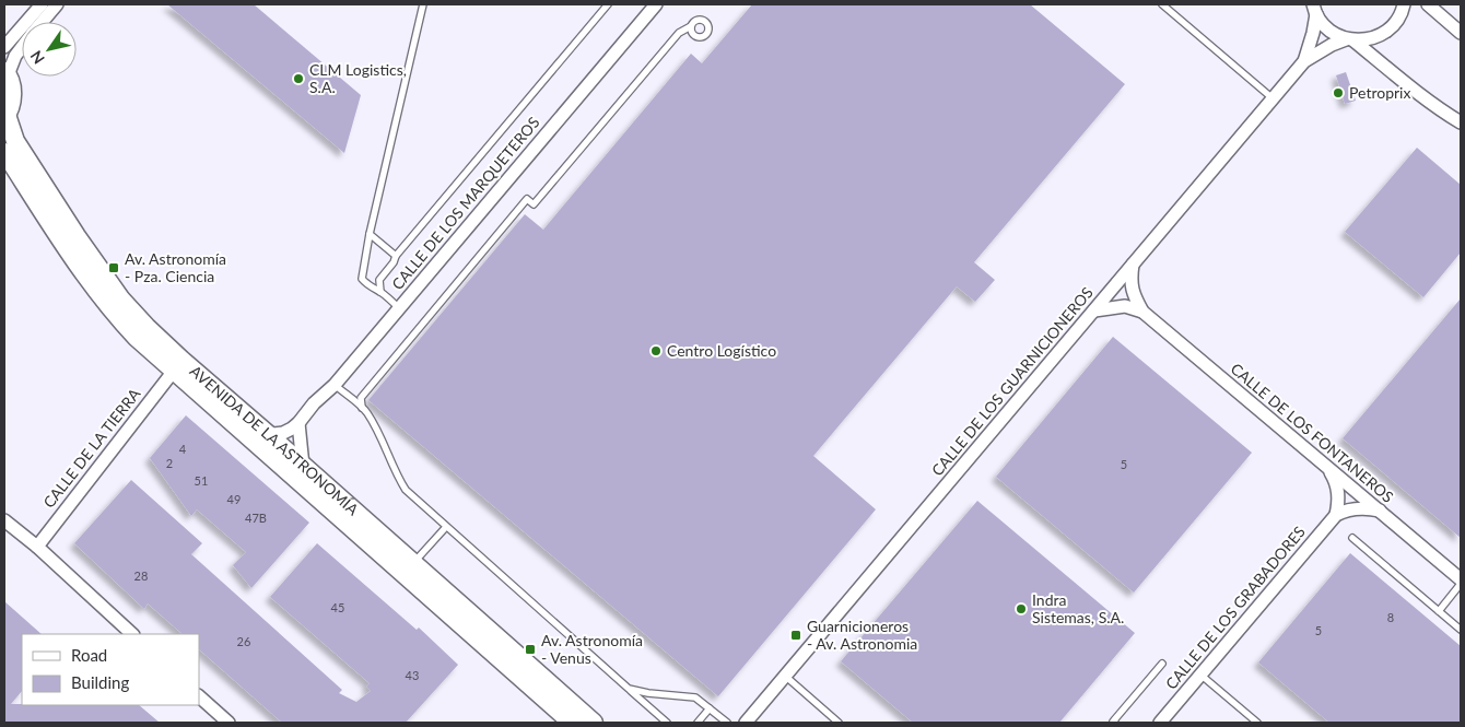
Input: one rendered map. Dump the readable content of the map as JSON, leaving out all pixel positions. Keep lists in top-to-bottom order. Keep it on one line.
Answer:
{"streets":{"street":["CALLE DE LOS MARQUETEROS","CALLE DE LOS GUARNICIONEROS","CALLE DE LOS FONTANEROS","AVENIDA DE LA ASTRONOMÍA","CALLE DE LA TIERRA","CALLE DE LOS GRABADORES"]},"crossings":[["CALLE DE LOS MARQUETEROS","AVENIDA DE LA ASTRONOMÍA"],["CALLE DE LOS GUARNICIONEROS","CALLE DE LOS FONTANEROS"],["AVENIDA DE LA ASTRONOMÍA","CALLE DE LA TIERRA"]],"places":{"other":["CLM Logistics, S.A.","Petroprix","Centro Logístico","Indra Sistemas, S.A."],"transit":["Av. Astronomía - Pza. Ciencia","Guarnicioneros - Av. Astronomia","Av. Astronomía - Venus"]},"house_numbers":["4","2","5","51","49","47B","28","45","8","5","26","43"],"legend":["Road","Building"],"north":"bottom left"}
